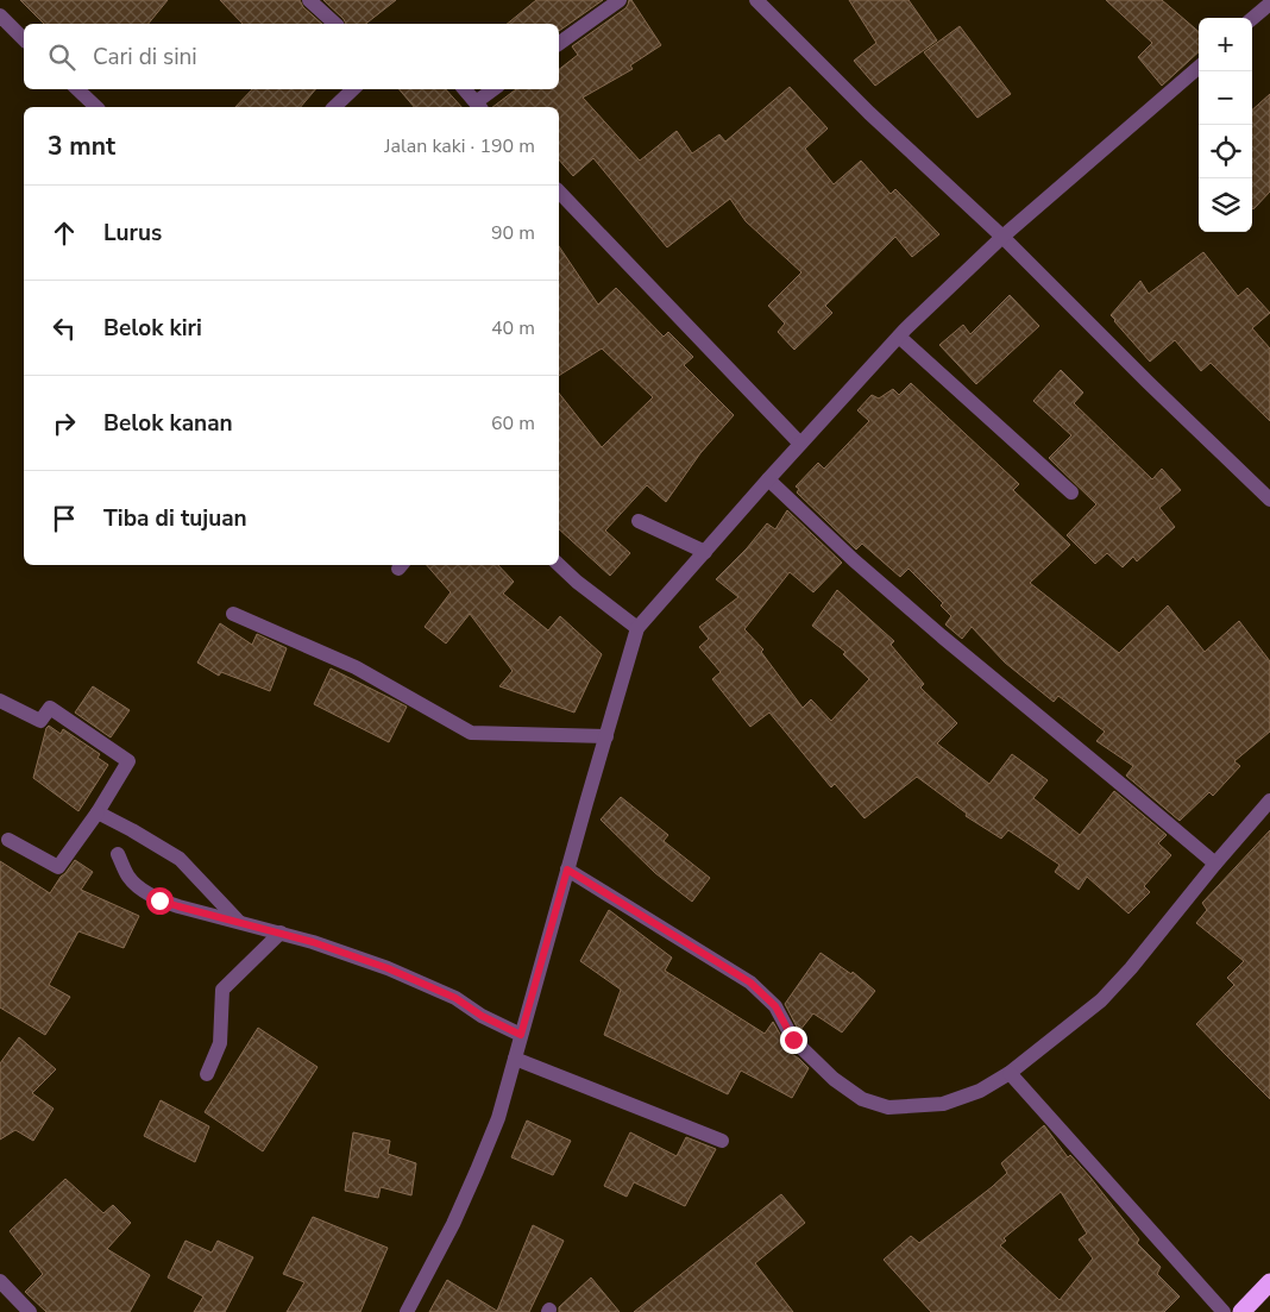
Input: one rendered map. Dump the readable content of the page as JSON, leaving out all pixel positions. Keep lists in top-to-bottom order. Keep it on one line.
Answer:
{"page":{"map_buttons":["+","−"],"search":"Cari di sini","heading":["3 mnt","Jalan kaki · 190 m"],"list":[["Lurus","90 m"],["Belok kiri","40 m"],["Belok kanan","60 m"],"Tiba di tujuan"]}}
